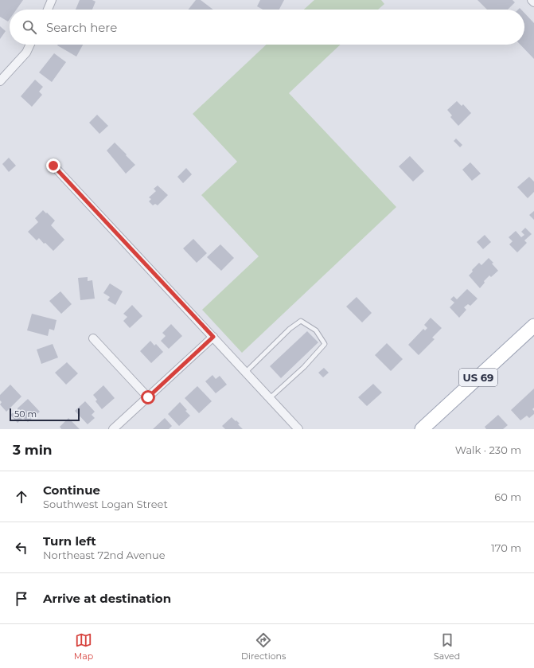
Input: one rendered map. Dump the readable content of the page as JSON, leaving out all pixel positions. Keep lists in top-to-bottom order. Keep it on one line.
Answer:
{"streets":{"main road":["US 69"]},"scale_bar":"50 m","page":{"search":"Search here","scale":"50 m","heading":["3 min","Walk · 230 m"],"list":[["Continue","Southwest Logan Street","60 m"],["Turn left","Northeast 72nd Avenue","170 m"],"Arrive at destination"],"nav":["Map","Directions","Saved"]}}
